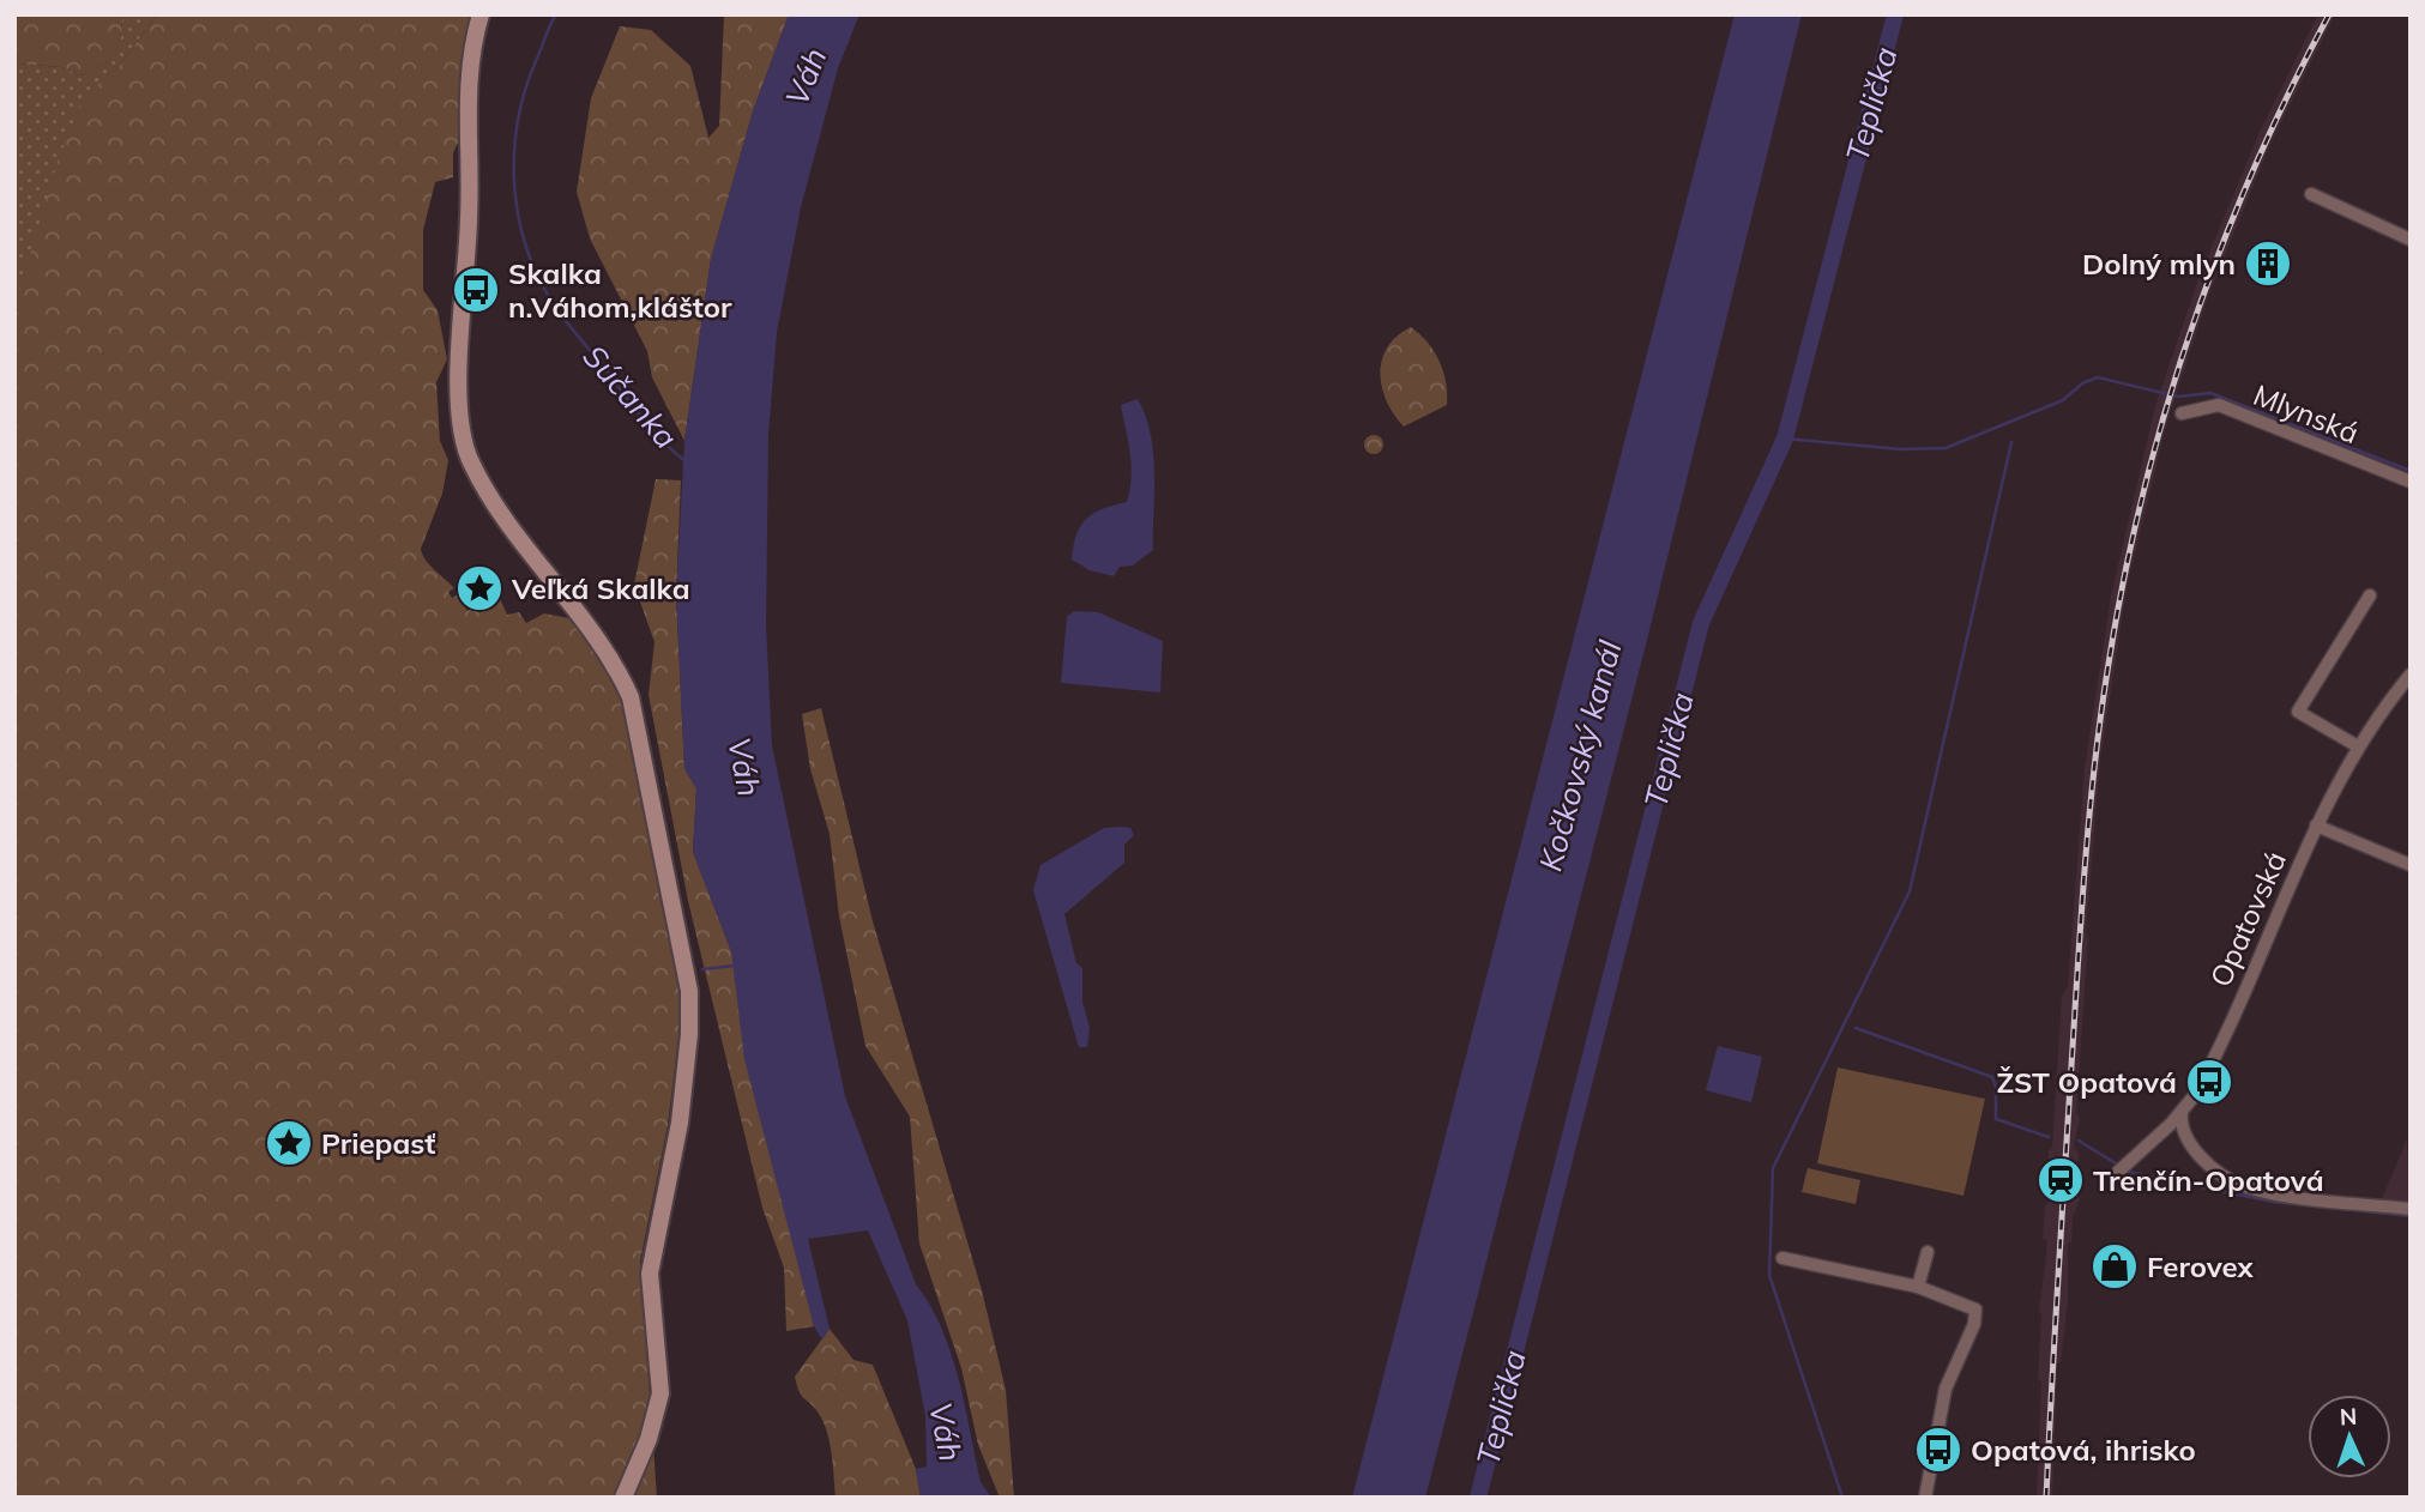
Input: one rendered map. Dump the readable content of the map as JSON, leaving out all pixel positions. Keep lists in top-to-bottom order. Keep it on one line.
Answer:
{"streets":{"street":["Mlynská","Opatovská"]},"water":["Váh","Teplička","Súčanka","Kočkovský kanál"],"places":{"building":["Dolný mlyn"],"bus stop":["Skalka n.Váhom,kláštor","ŽST Opatová","Opatová, ihrisko"],"place":["Veľká Skalka","Priepasť"],"station":["Trenčín-Opatová"],"shop":["Ferovex"]},"north":"top"}
